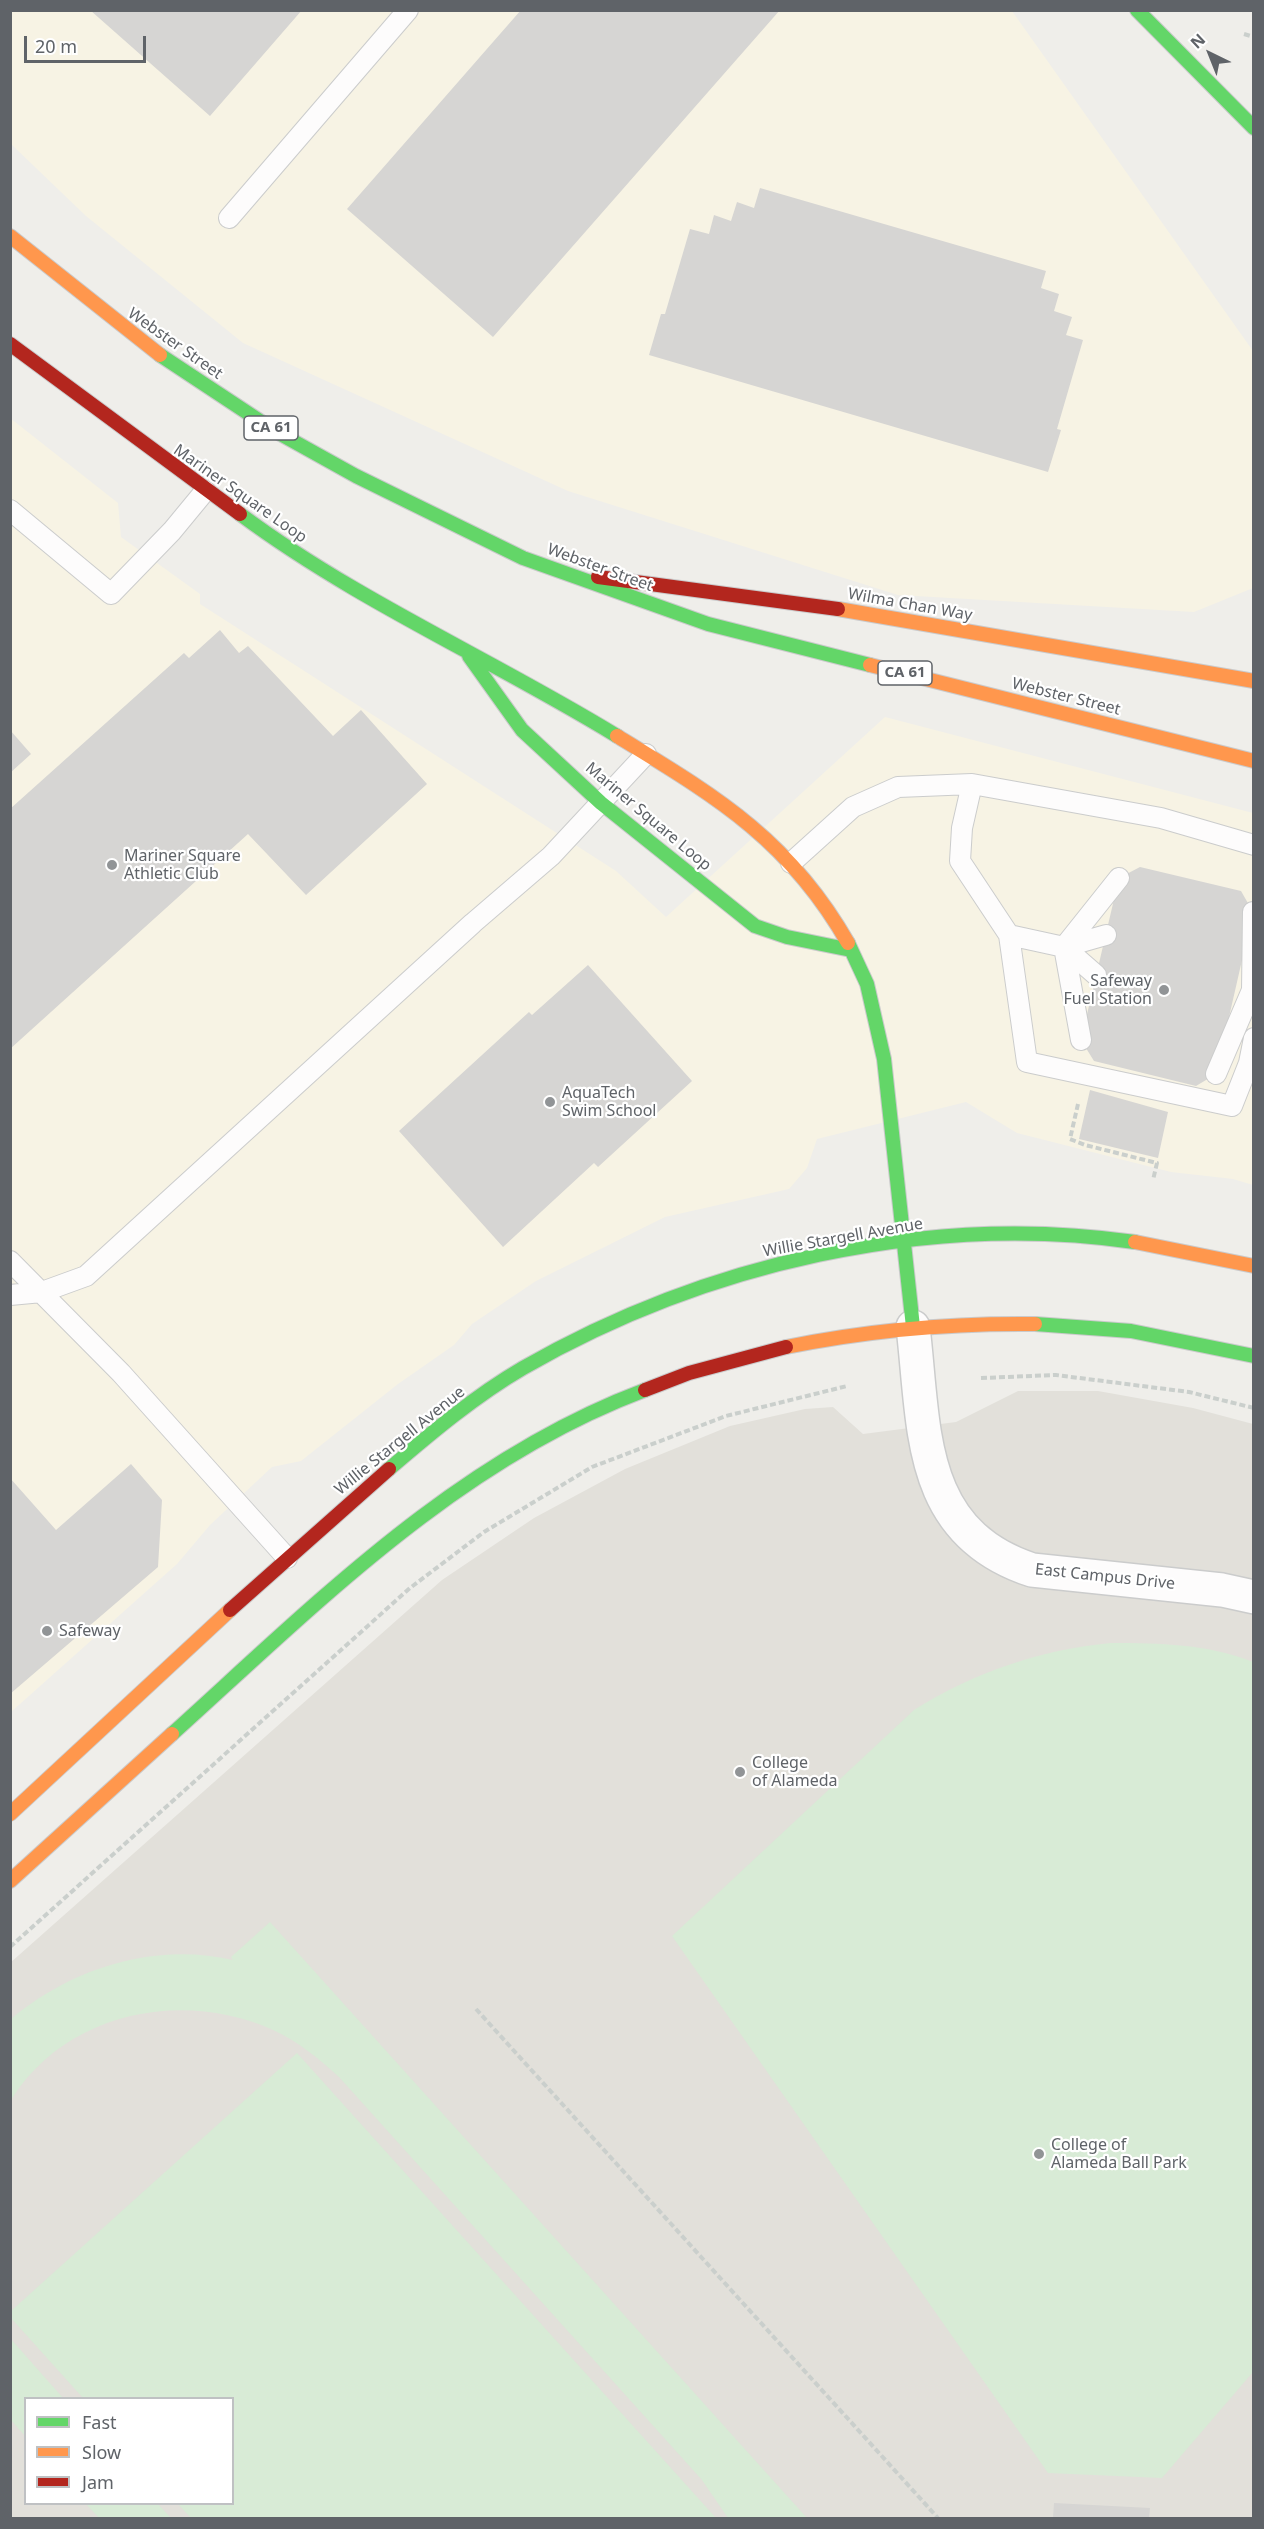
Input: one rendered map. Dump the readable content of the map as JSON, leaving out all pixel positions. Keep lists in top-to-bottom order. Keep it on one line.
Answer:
{"streets":{"street":["Webster Street","CA 61","Mariner Square Loop","Wilma Chan Way","Willie Stargell Avenue","East Campus Drive"]},"crossings":[["Webster Street","Wilma Chan Way"],["Mariner Square Loop","Willie Stargell Avenue"],["Mariner Square Loop","East Campus Drive"]],"places":["Mariner Square Athletic Club","Safeway Fuel Station","AquaTech Swim School","Safeway","College of Alameda","College of Alameda Ball Park"],"legend":["Fast","Slow","Jam"],"scale_bar":"20 m","north":"top left"}
